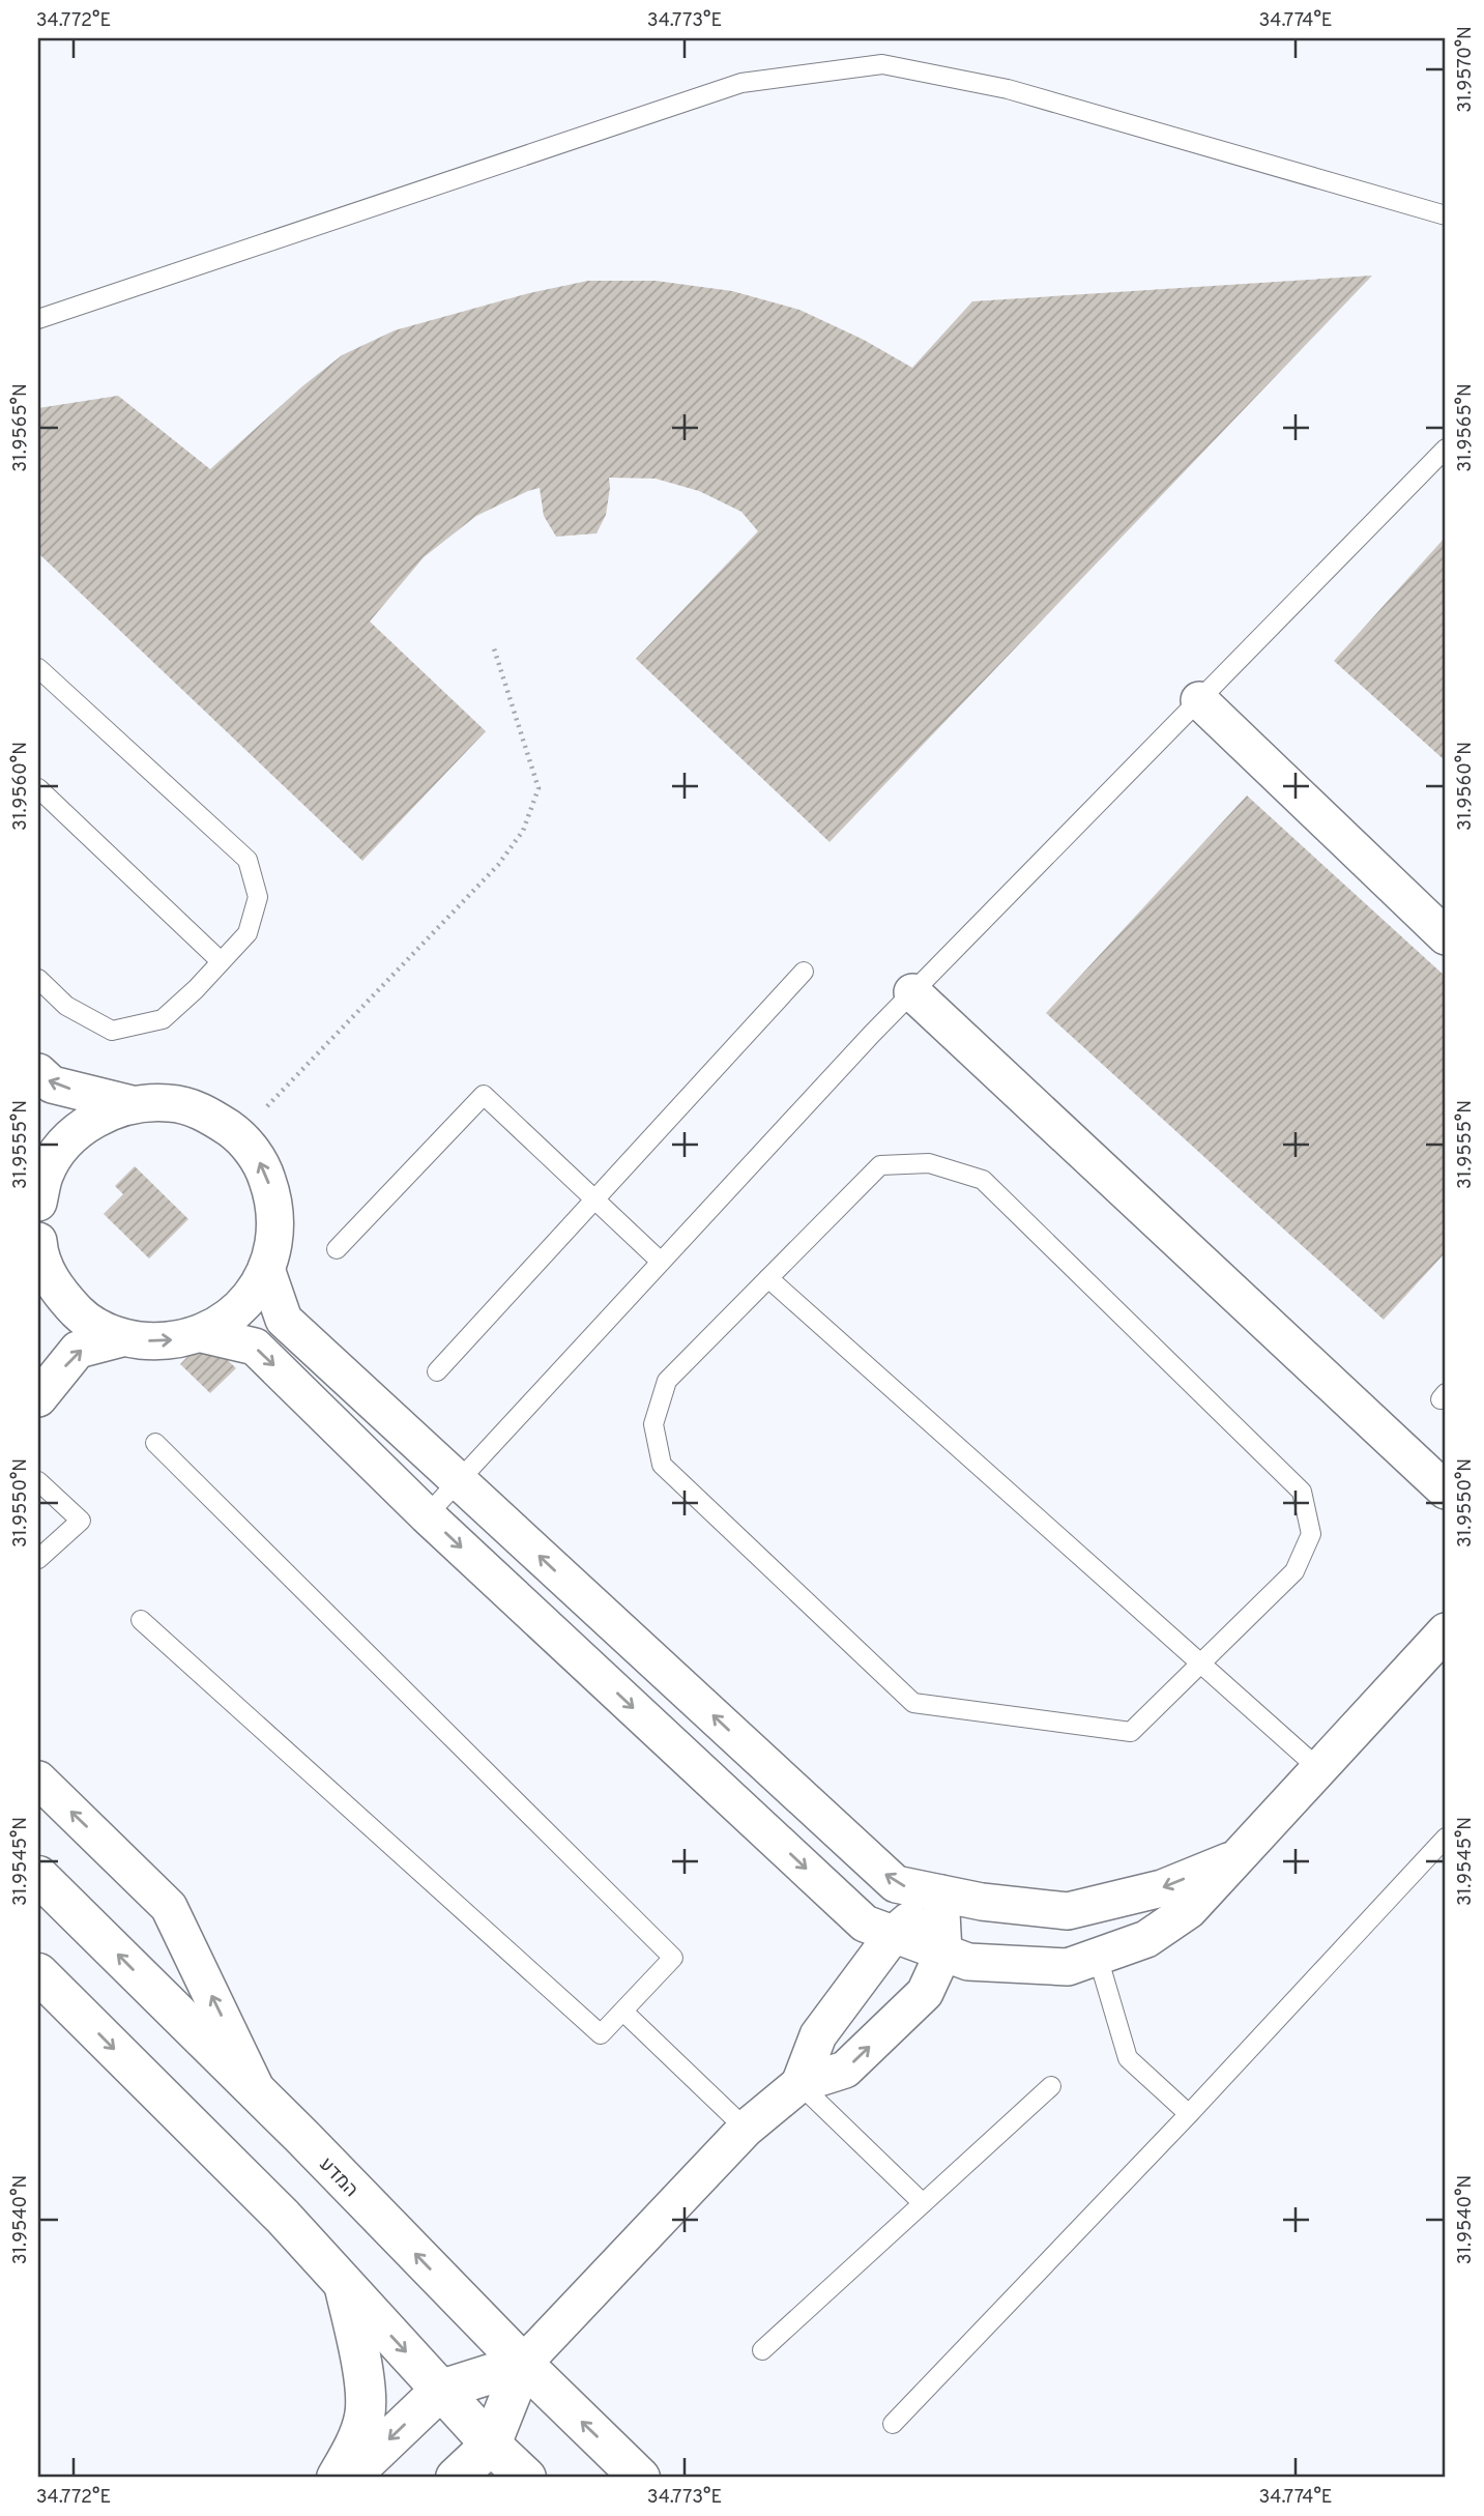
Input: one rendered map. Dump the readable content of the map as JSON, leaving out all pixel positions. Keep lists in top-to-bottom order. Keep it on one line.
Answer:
{"streets":{"street":["המדע"]},"coordinates":["34.772°E","34.773°E","34.774°E","31.9570°N","31.9565°N","31.9560°N","31.9555°N","31.9550°N","31.9545°N","31.9540°N"]}
